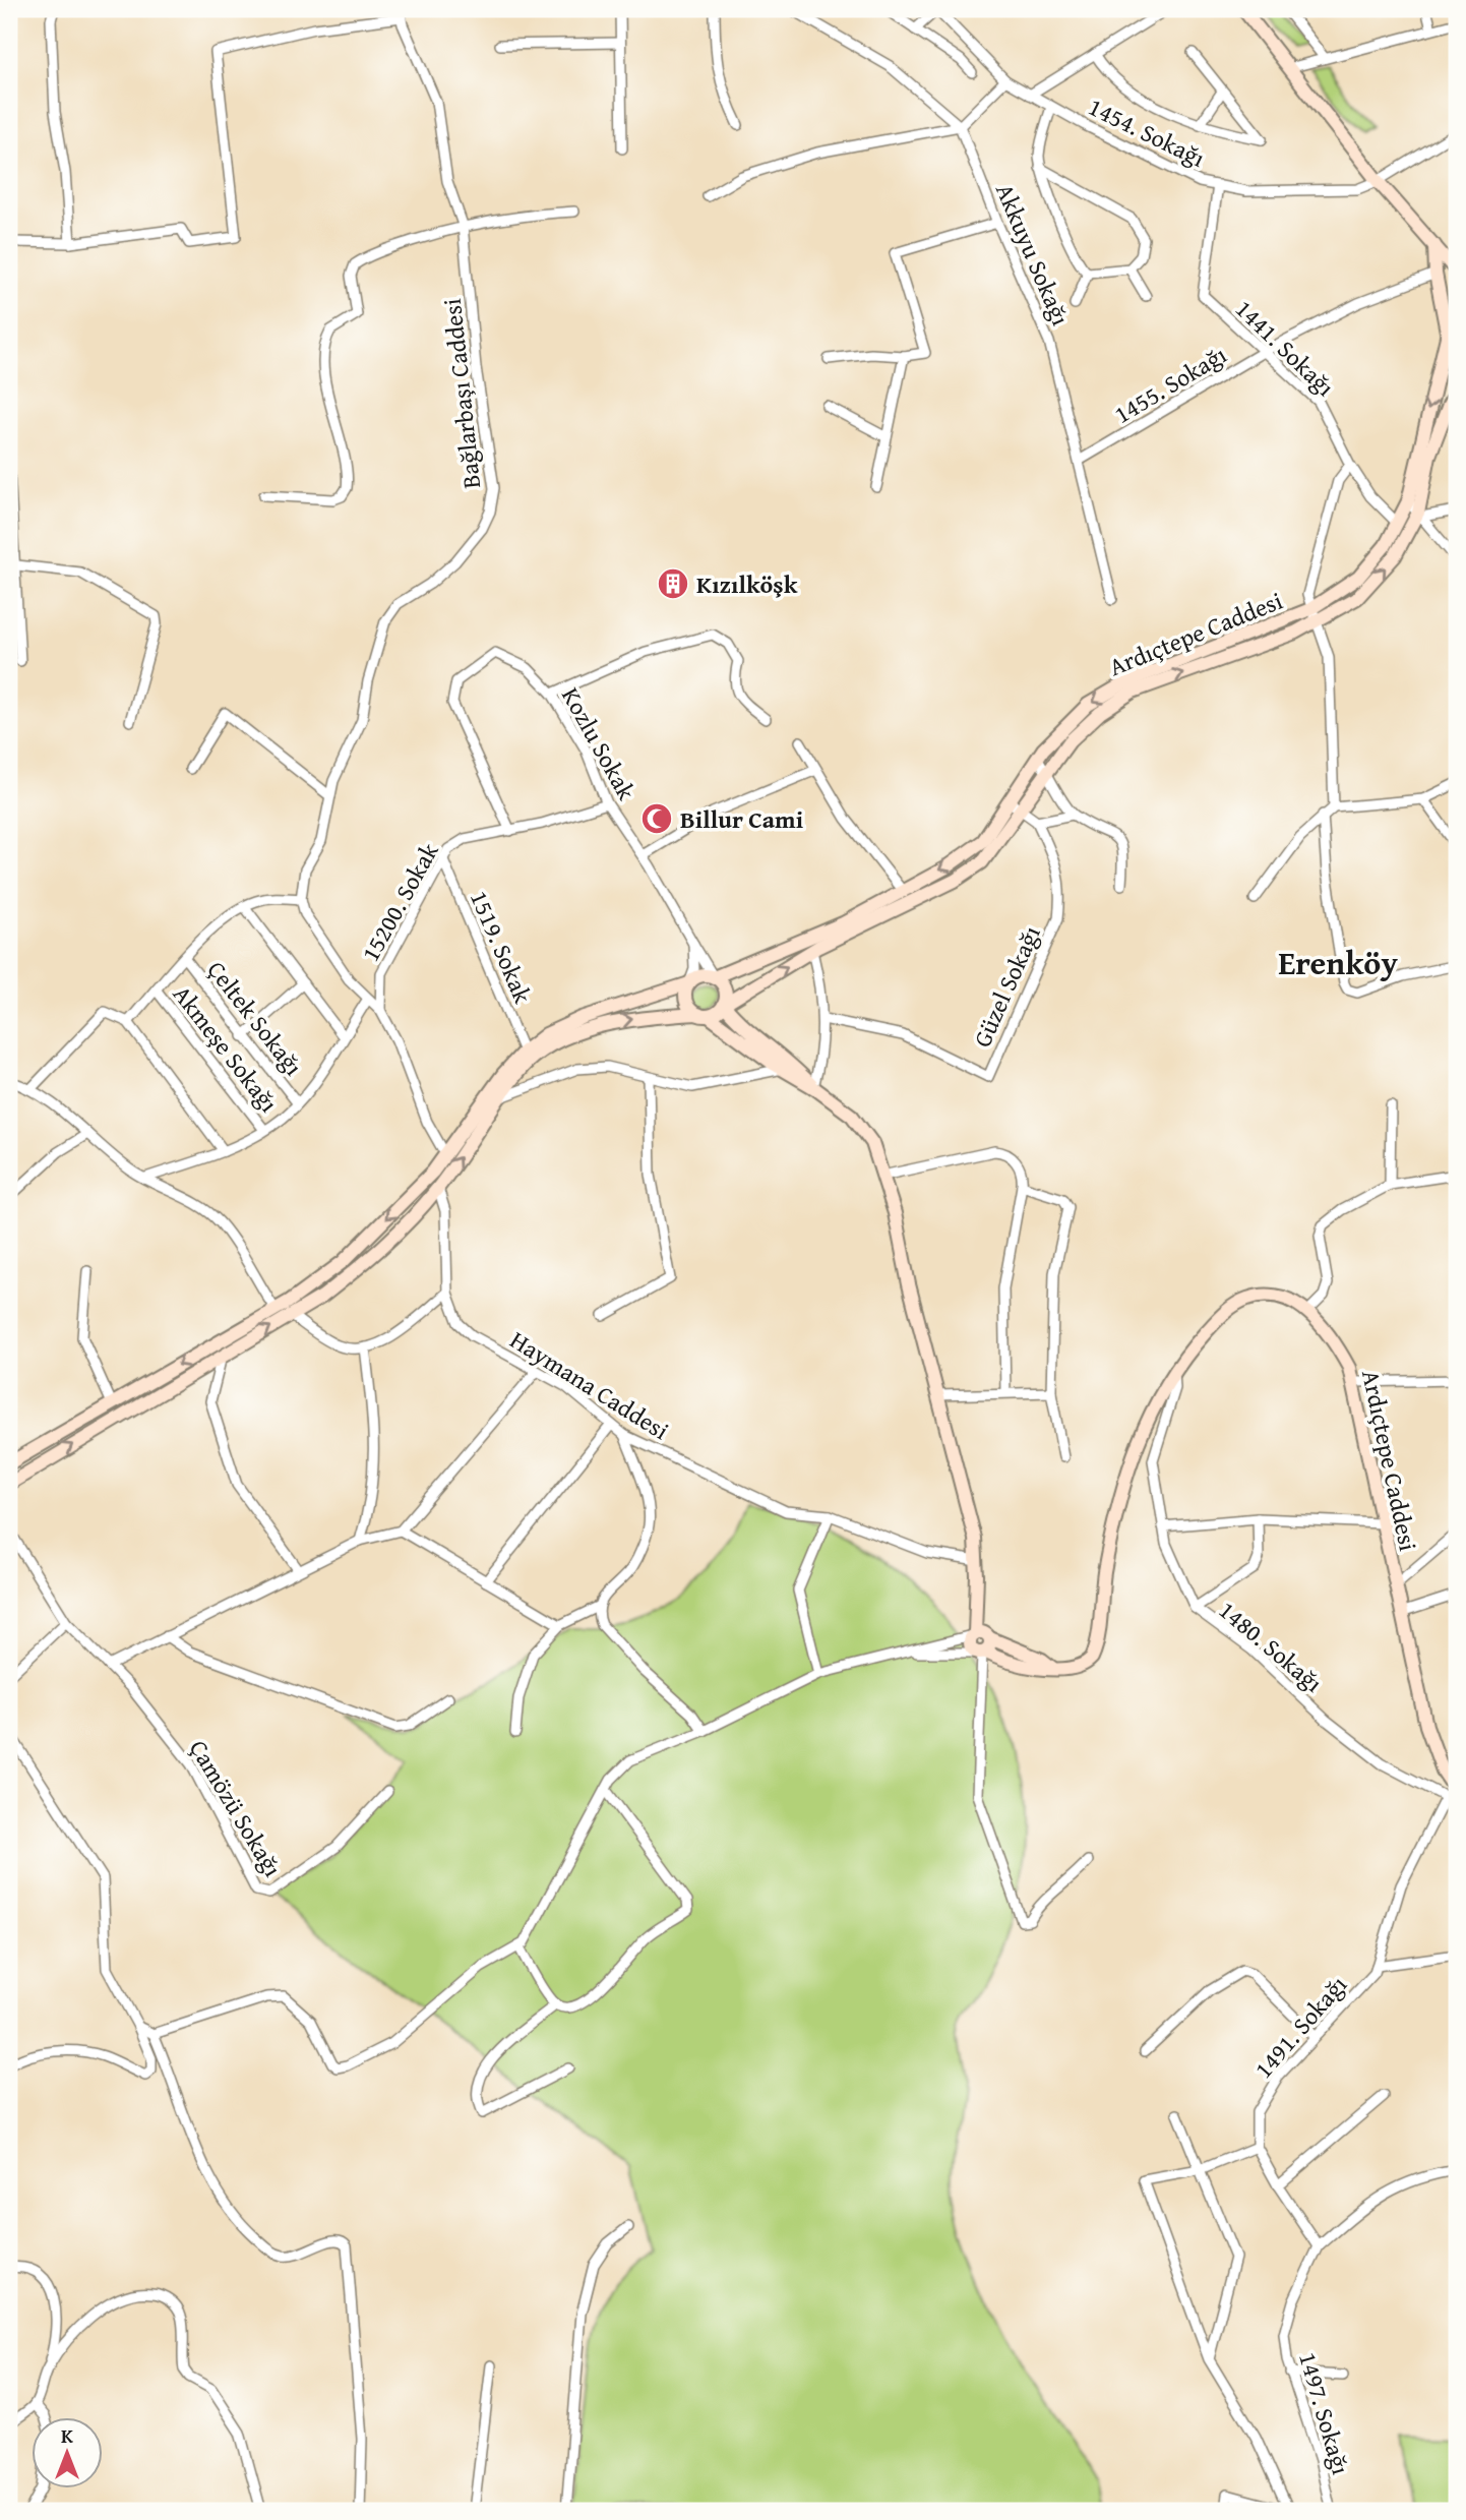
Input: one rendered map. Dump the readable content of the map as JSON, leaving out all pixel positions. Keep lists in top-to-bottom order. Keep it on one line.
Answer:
{"streets":{"street":["1454. Sokağı","Akkuyu Sokağı","1441. Sokağı","1455. Sokağı","Bağlarbaşı Caddesi","Ardıçtepe Caddesi","Kozlu Sokak","15200. Sokak","1519. Sokak","Güzel Sokağı","Çeltek Sokağı","Akmeşe Sokağı","Haymana Caddesi","1480. Sokağı","Çamözü Sokağı","1491. Sokağı","1497. Sokağı"]},"crossings":[["1454. Sokağı","1441. Sokağı"],["Akkuyu Sokağı","1455. Sokağı"],["1441. Sokağı","1455. Sokağı"],["1441. Sokağı","Ardıçtepe Caddesi"],["Ardıçtepe Caddesi","Kozlu Sokak"],["Ardıçtepe Caddesi","1480. Sokağı"],["Ardıçtepe Caddesi","1491. Sokağı"],["Kozlu Sokak","15200. Sokak"],["15200. Sokak","1519. Sokak"],["1480. Sokağı","1491. Sokağı"],["1491. Sokağı","1497. Sokağı"]],"districts":["Erenköy"],"places":{"building":["Kızılköşk"],"mosque":["Billur Cami"]},"north":"top"}
